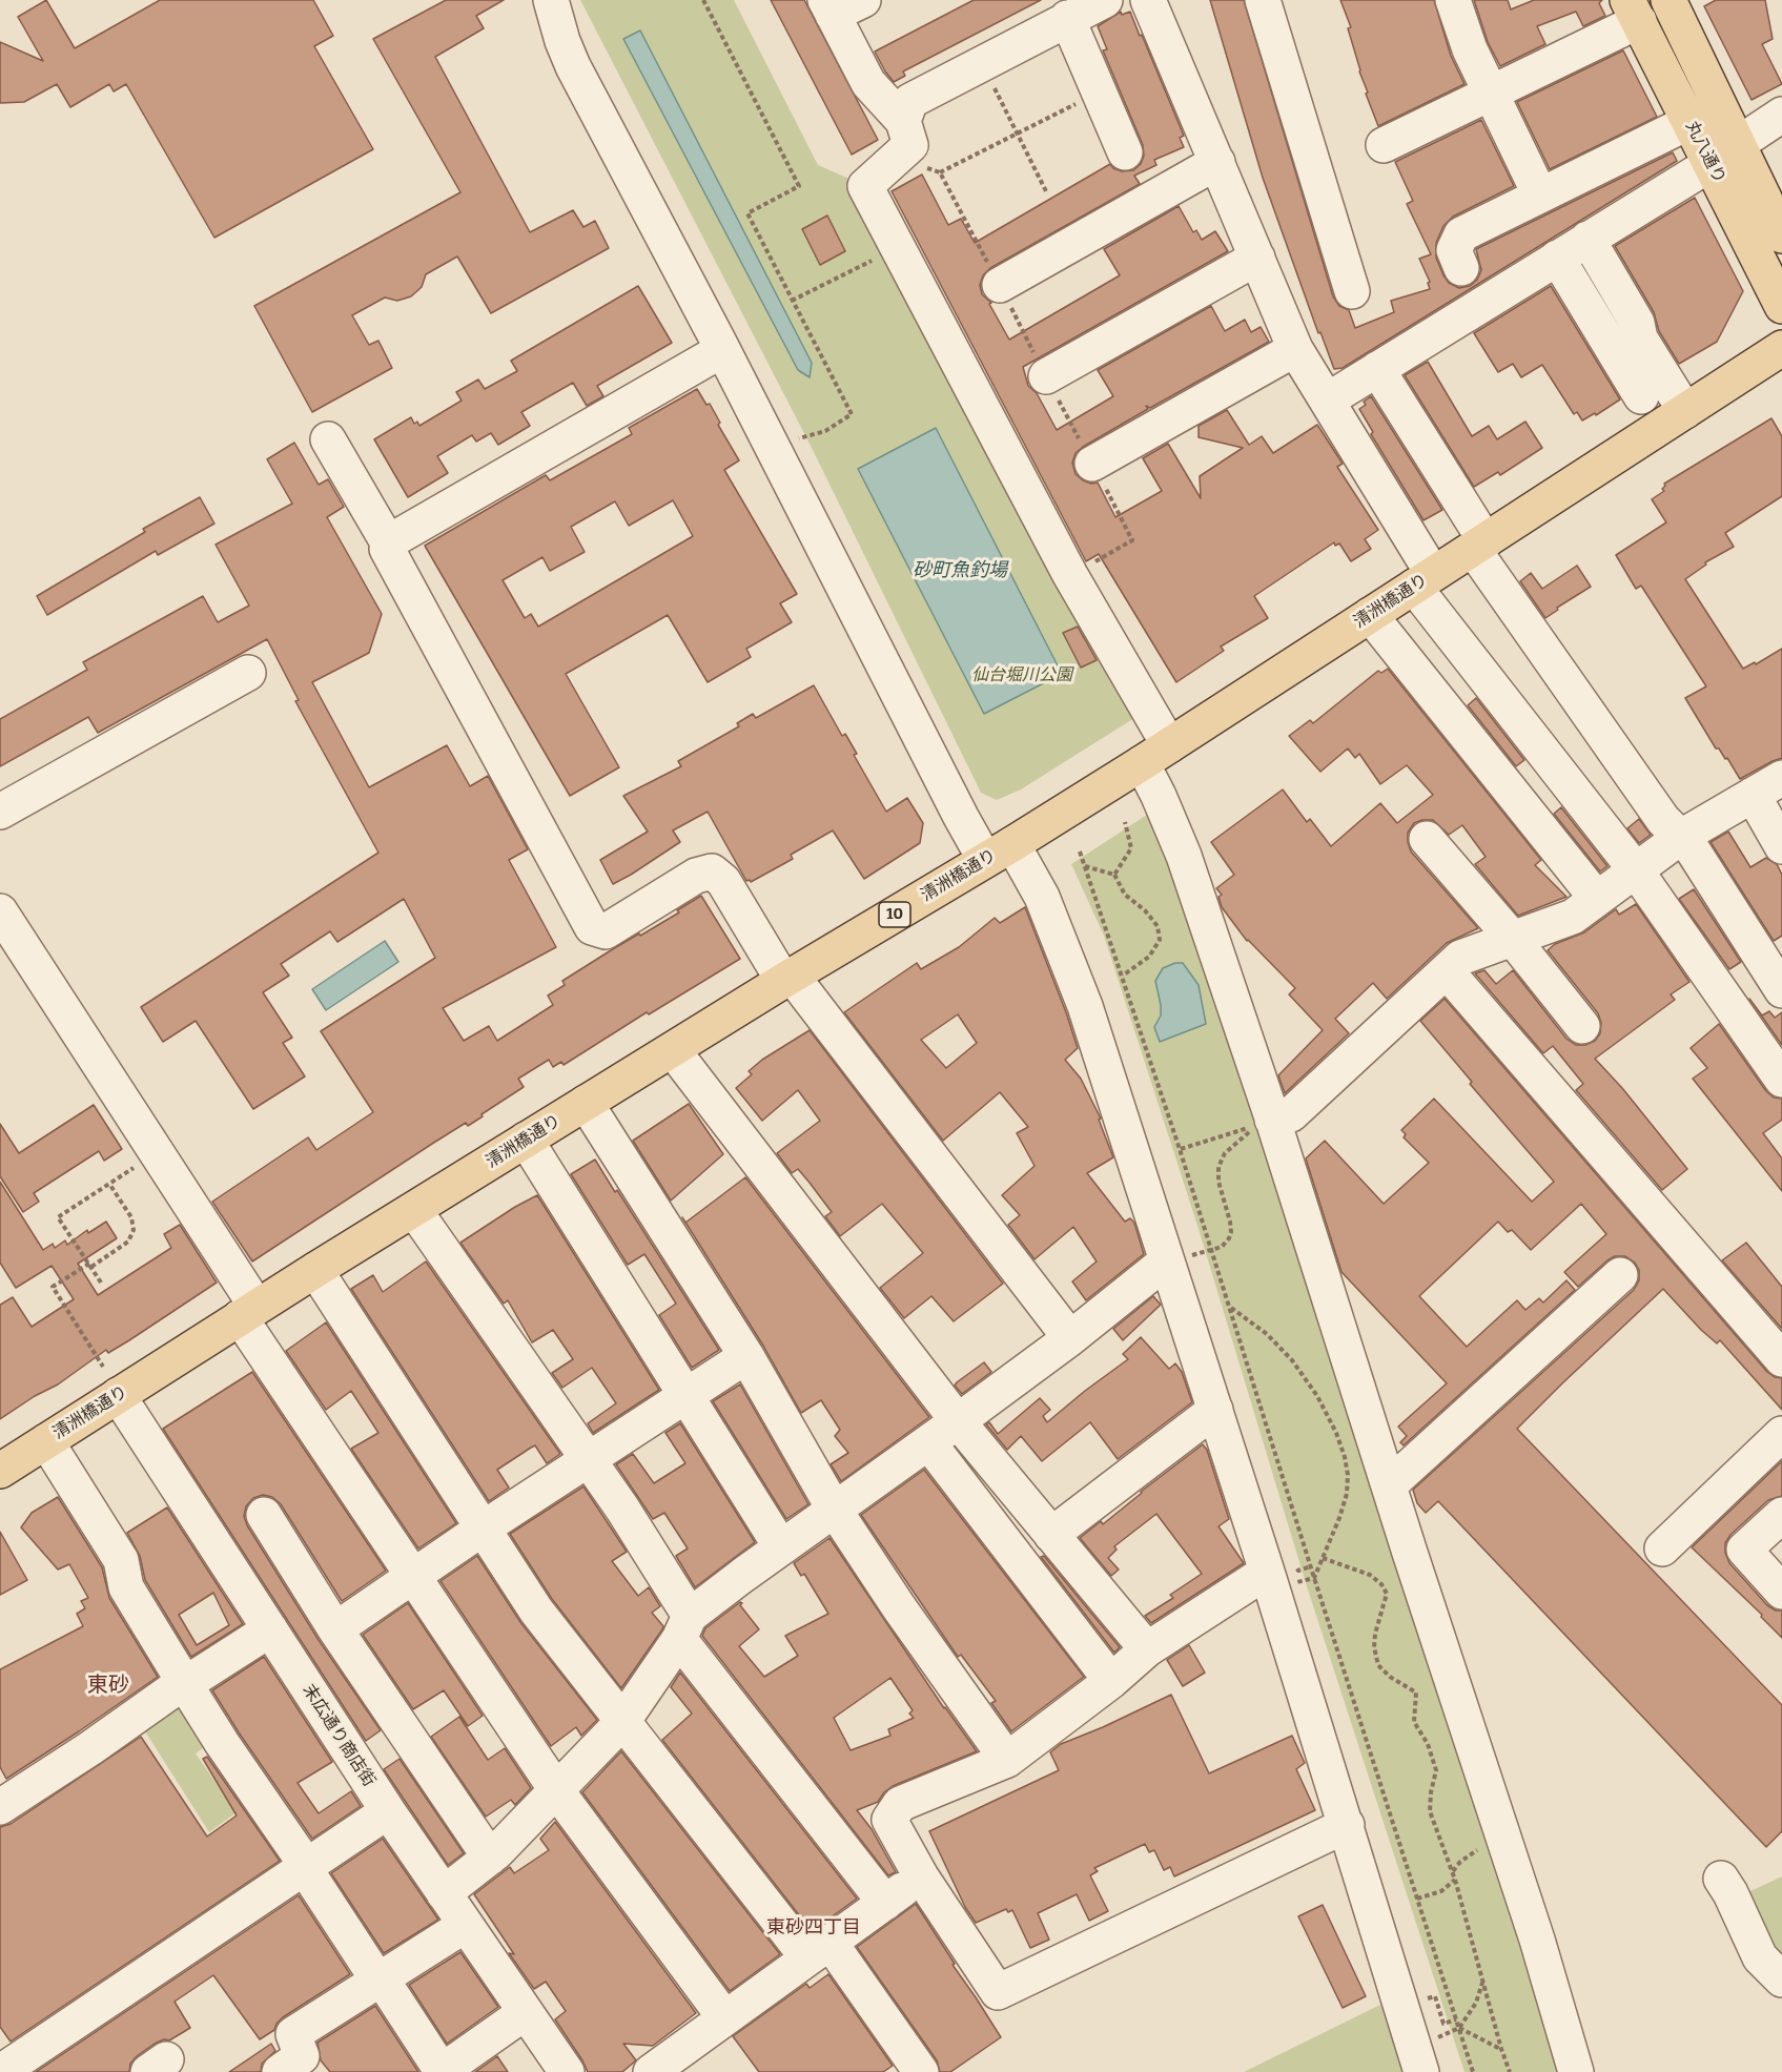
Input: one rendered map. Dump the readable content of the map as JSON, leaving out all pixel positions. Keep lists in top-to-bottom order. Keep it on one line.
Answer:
{"streets":{"main road":["丸八通り","清洲橋通り","10"],"street":["末広通り商店街"]},"crossings":[["清洲橋通り","末広通り商店街"]],"districts":["東砂","東砂四丁目"],"water":["砂町魚釣場"],"parks":["仙台堀川公園"]}
